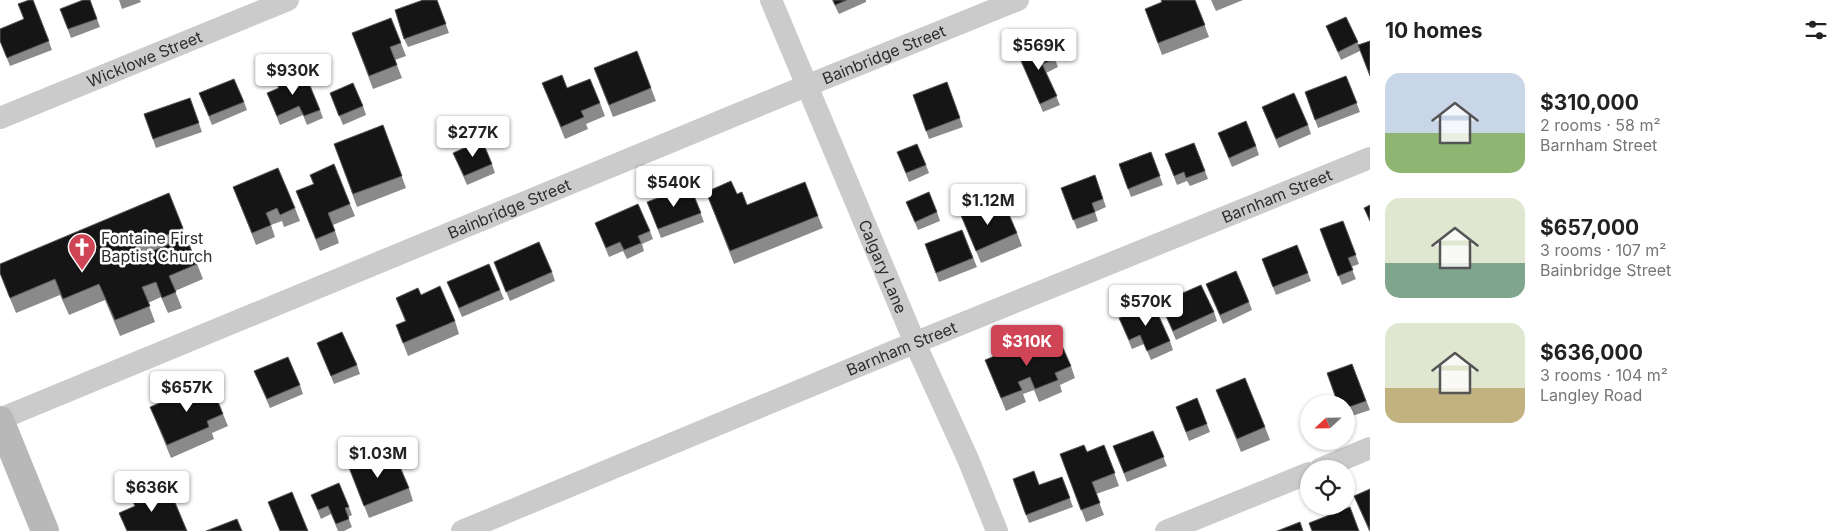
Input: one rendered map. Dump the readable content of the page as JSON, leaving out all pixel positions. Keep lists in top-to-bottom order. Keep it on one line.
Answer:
{"streets":{"street":["Bainbridge Street","Wicklowe Street","Barnham Street","Calgary Lane"]},"crossings":[["Bainbridge Street","Calgary Lane"],["Barnham Street","Calgary Lane"]],"places":{"church":["Fontaine First Baptist Church"]},"north":"left","page":{"heading":"10 homes","price":["$569K","$930K","$277K","$540K","$1.12M","$570K","$310K","$657K","$1.03M","$636K"],"list":[{"name":"$310,000","note":"2 rooms · 58 m² · Barnham Street"},{"name":"$657,000","note":"3 rooms · 107 m² · Bainbridge Street"},{"name":"$636,000","note":"3 rooms · 104 m² · Langley Road"}]}}
